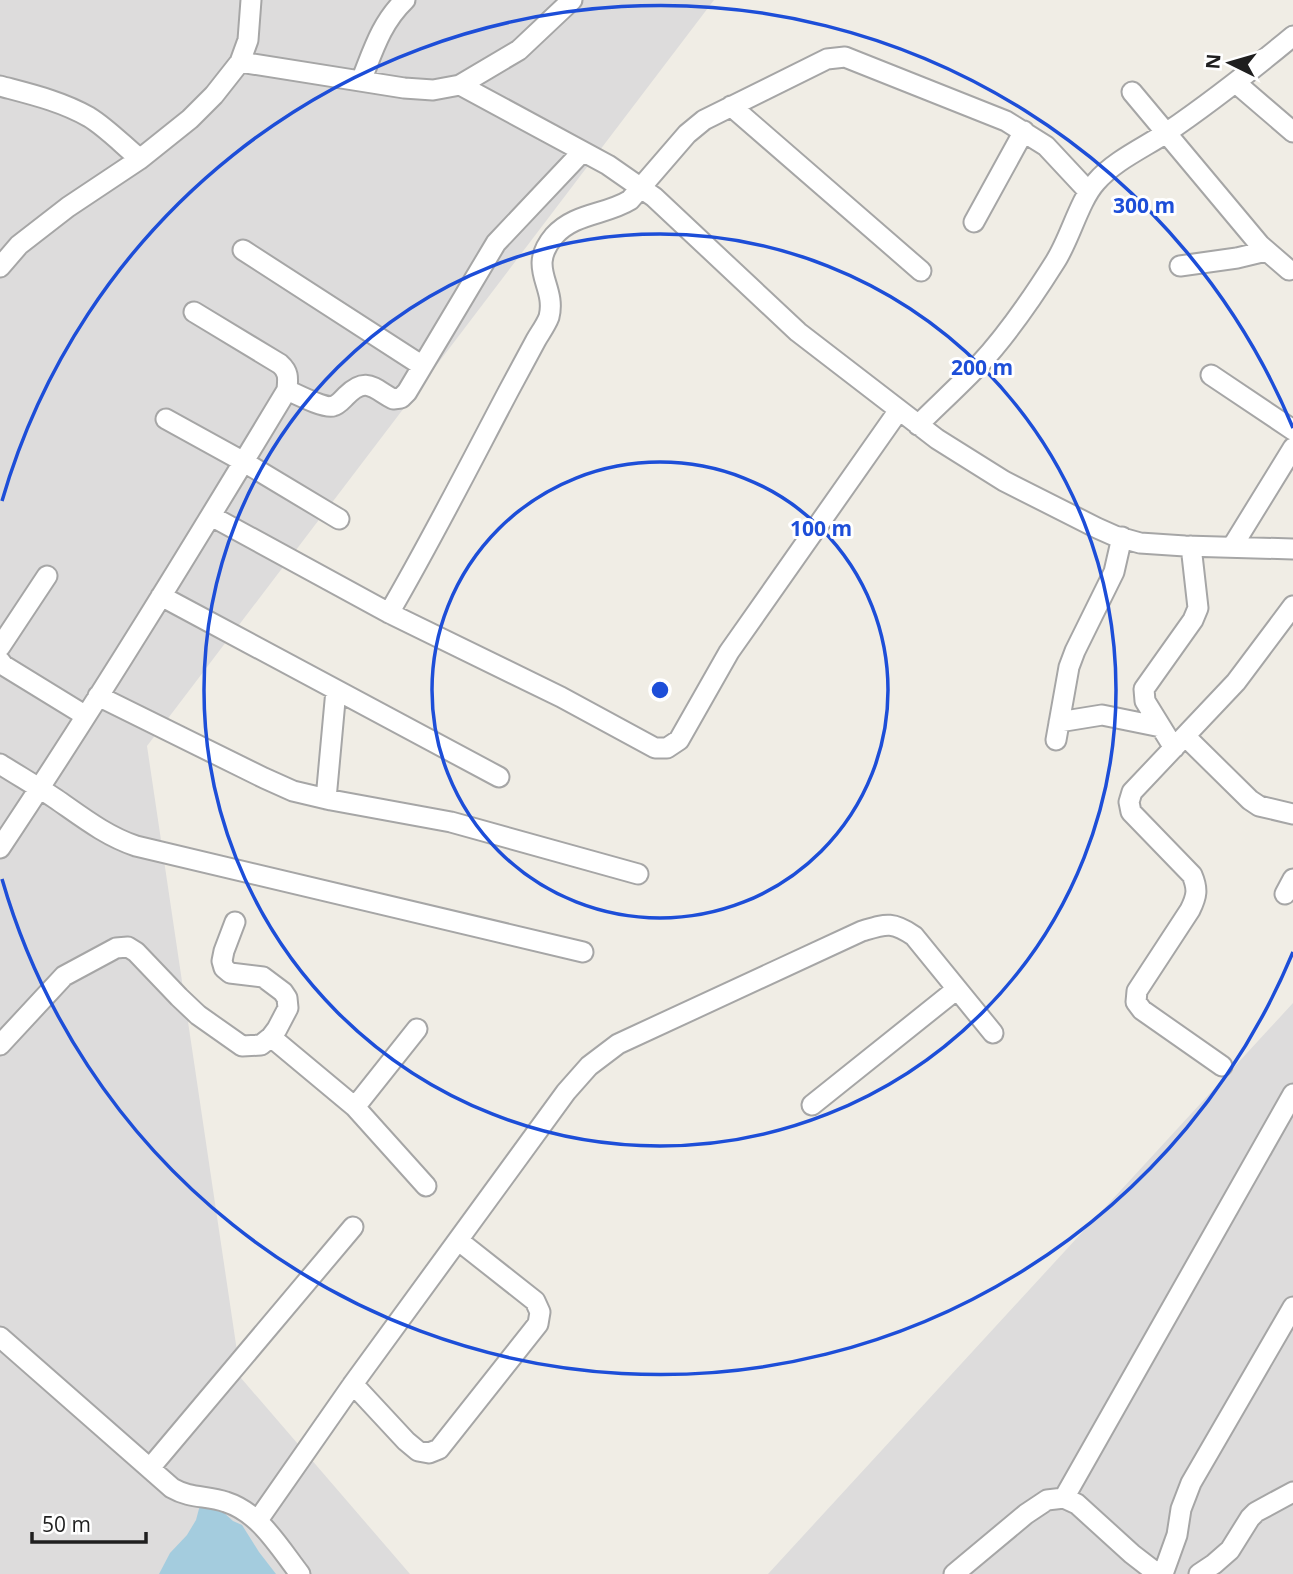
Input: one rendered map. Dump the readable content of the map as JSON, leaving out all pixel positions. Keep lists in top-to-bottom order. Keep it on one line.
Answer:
{"scale_bar":"50 m","north":"left","rings":["300 m","200 m","100 m"]}
